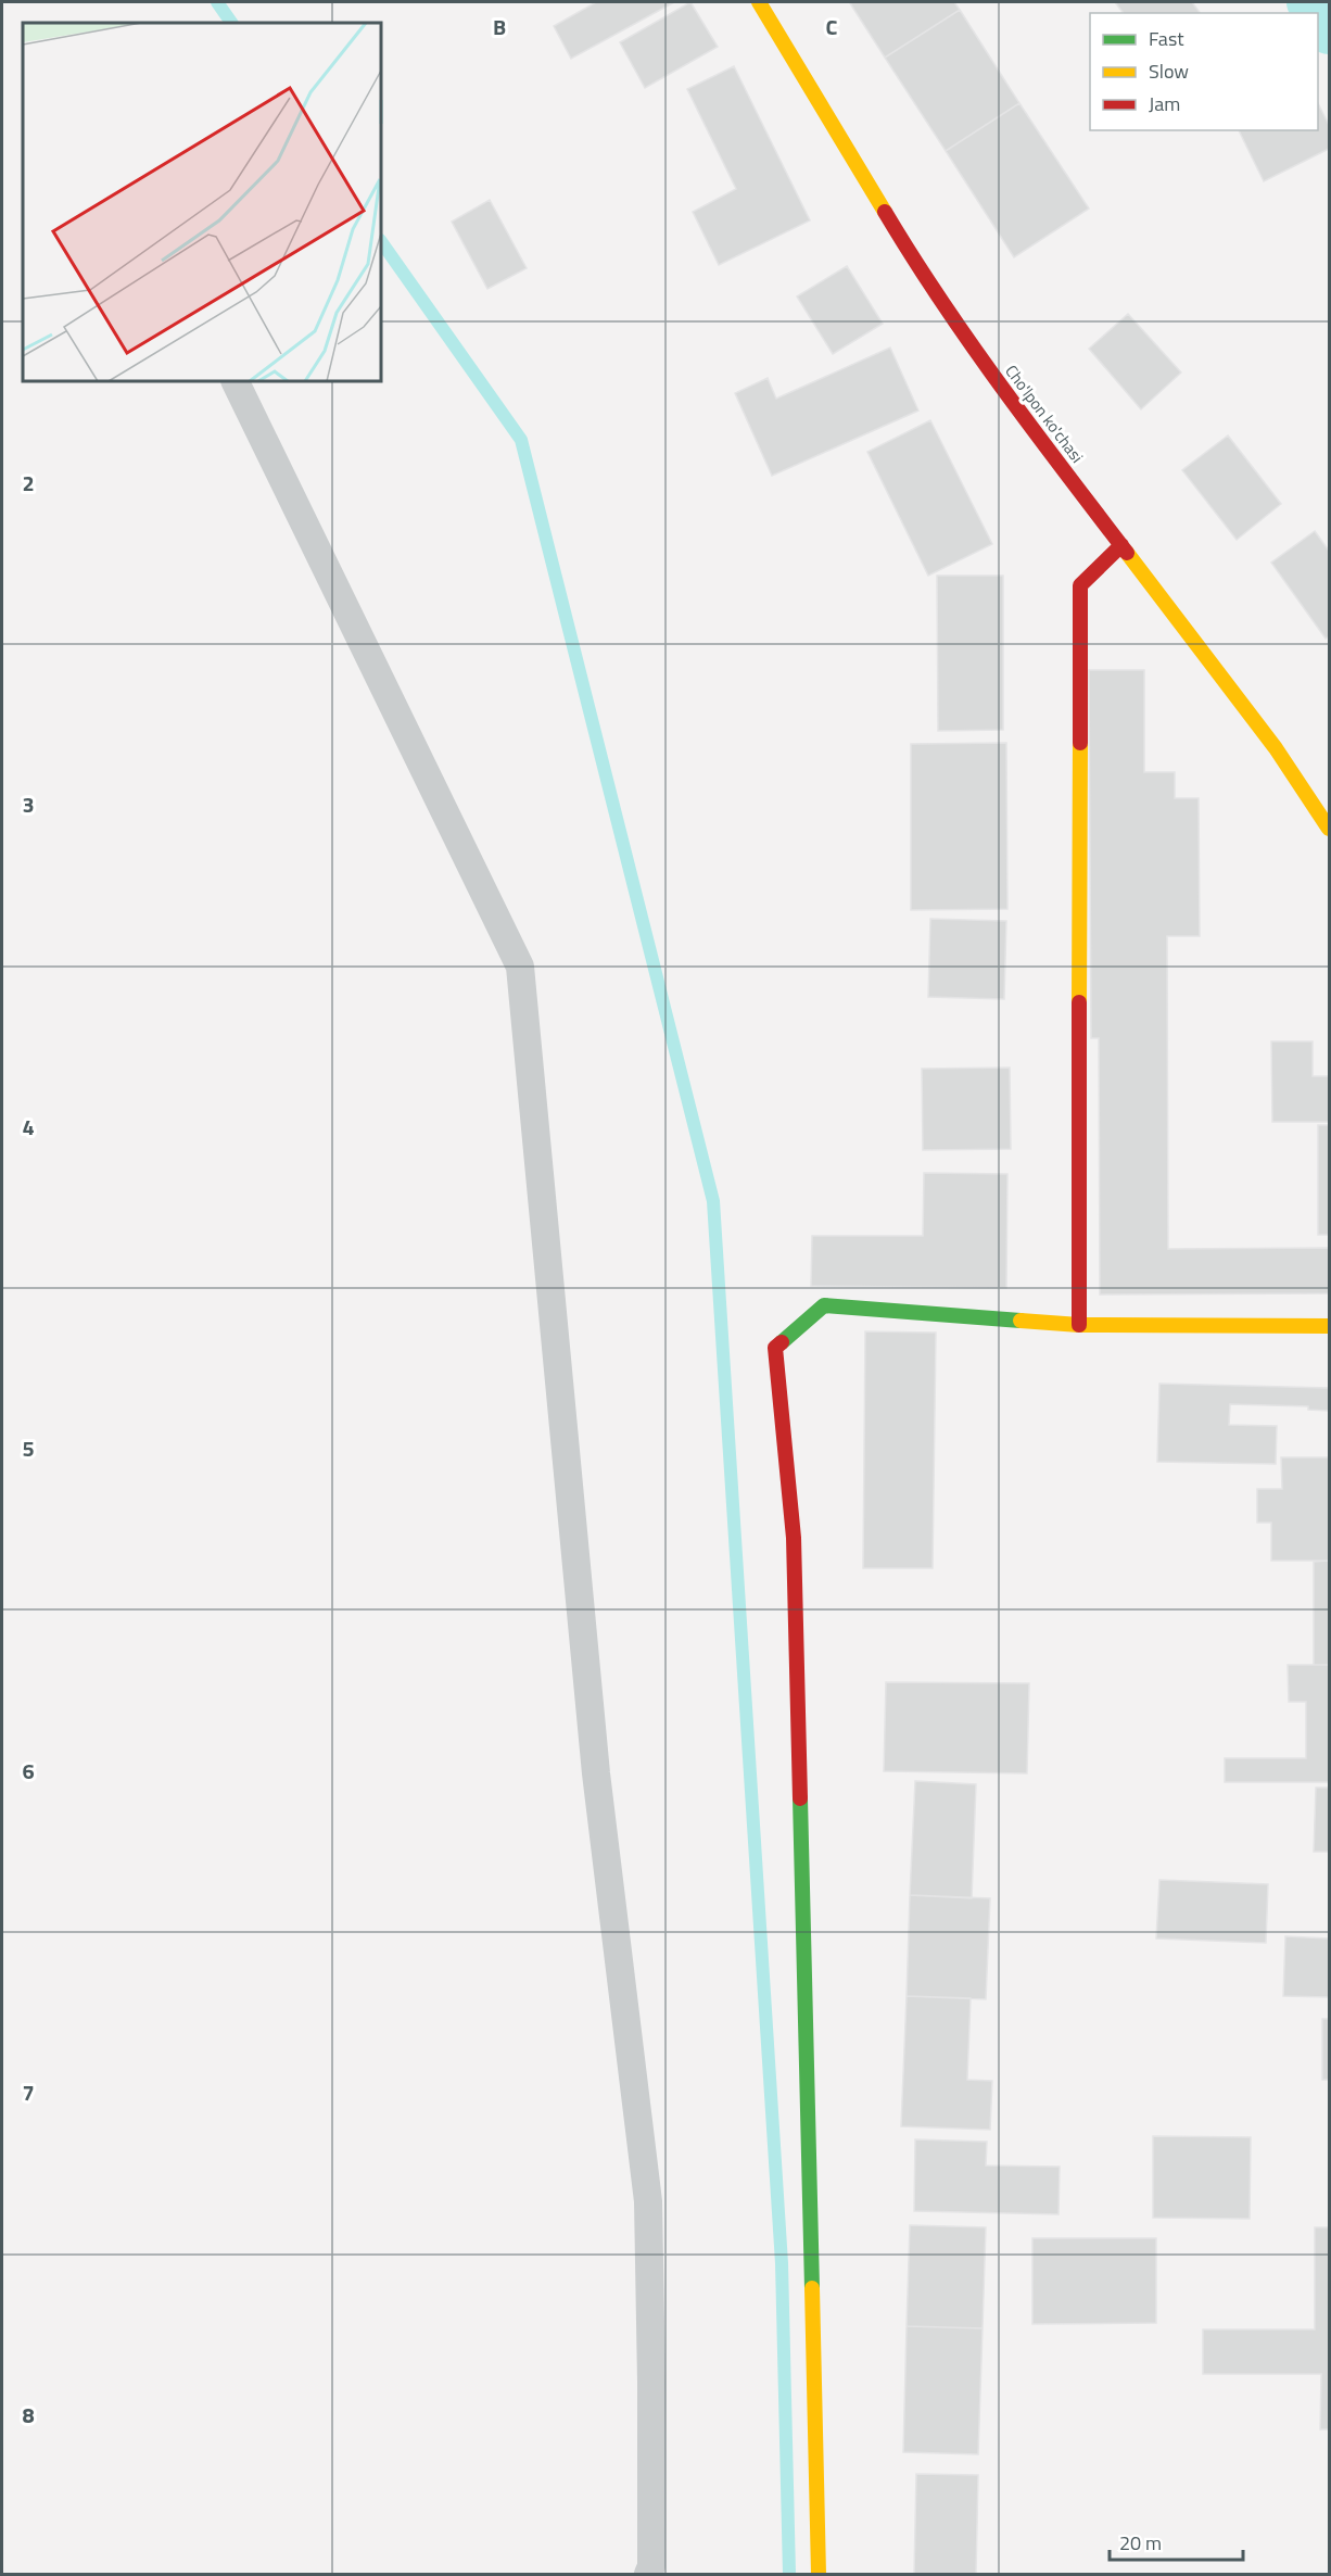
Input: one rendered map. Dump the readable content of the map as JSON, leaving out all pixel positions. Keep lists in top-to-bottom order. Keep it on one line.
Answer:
{"streets":{"street":["Cho'lpon ko'chasi"]},"legend":["Fast","Slow","Jam"],"scale_bar":"20 m","grid":{"columns":["B","C"],"rows":["2","3","4","5","6","7","8"]}}
